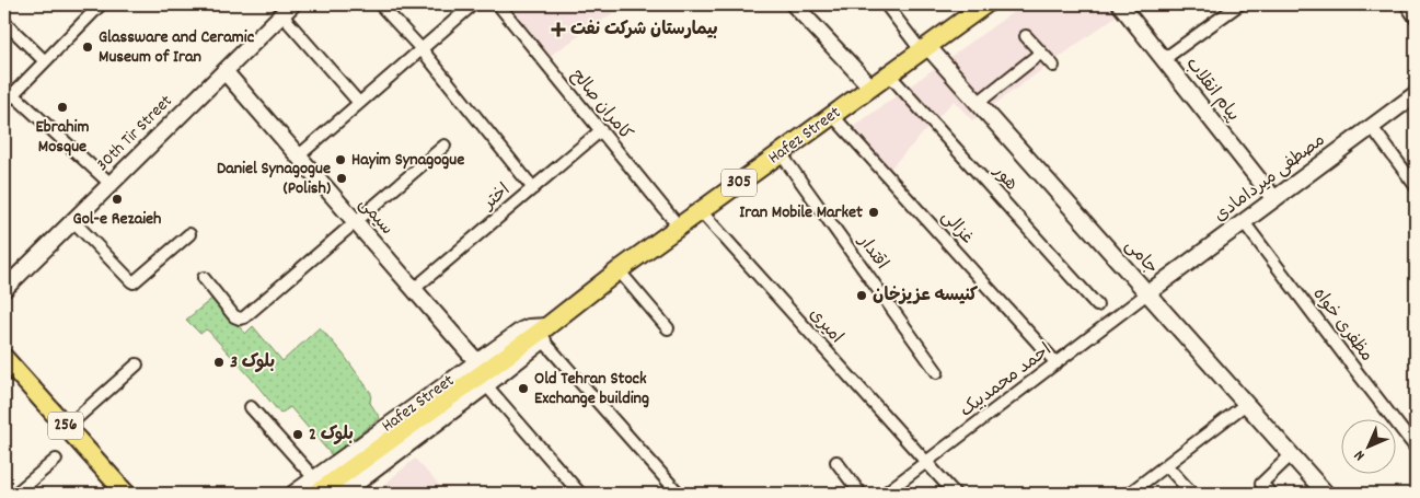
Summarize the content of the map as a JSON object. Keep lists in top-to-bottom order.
{
  "streets": {
    "main road": [
      "پیام انقلاب",
      "30th Tir Street",
      "Hafez Street",
      "مصطفی میردامادی",
      "305",
      "سیمی",
      "جامی",
      "256"
    ],
    "street": [
      "کامران صالح",
      "هور",
      "اختر",
      "غزالی",
      "اقتدار",
      "مظفری خواه",
      "امیری",
      "احمد محمدبیک"
    ]
  },
  "crossings": [
    ["پیام انقلاب", "مصطفی میردامادی"],
    ["کامران صالح", "Hafez Street"],
    ["کامران صالح", "اختر"],
    ["30th Tir Street", "سیمی"],
    ["Hafez Street", "هور"],
    ["Hafez Street", "سیمی"],
    ["Hafez Street", "غزالی"],
    ["Hafez Street", "اقتدار"],
    ["Hafez Street", "جامی"],
    ["Hafez Street", "امیری"],
    ["مصطفی میردامادی", "جامی"],
    ["مصطفی میردامادی", "مظفری خواه"],
    ["مصطفی میردامادی", "احمد محمدبیک"],
    ["اختر", "سیمی"],
    ["غزالی", "احمد محمدبیک"],
    ["جامی", "احمد محمدبیک"],
    ["امیری", "احمد محمدبیک"]
  ],
  "places": {
    "health": ["بیمارستان شرکت نفت"],
    "other": [
      "Glassware and Ceramic Museum of Iran",
      "Ebrahim Mosque",
      "Hayim Synagogue",
      "Daniel Synagogue (Polish)",
      "Gol-e Rezaieh",
      "Iran Mobile Market",
      "کنیسه عزیزخان",
      "بلوک 3",
      "Old Tehran Stock Exchange building",
      "بلوک 2"
    ]
  },
  "north": "bottom left"
}
